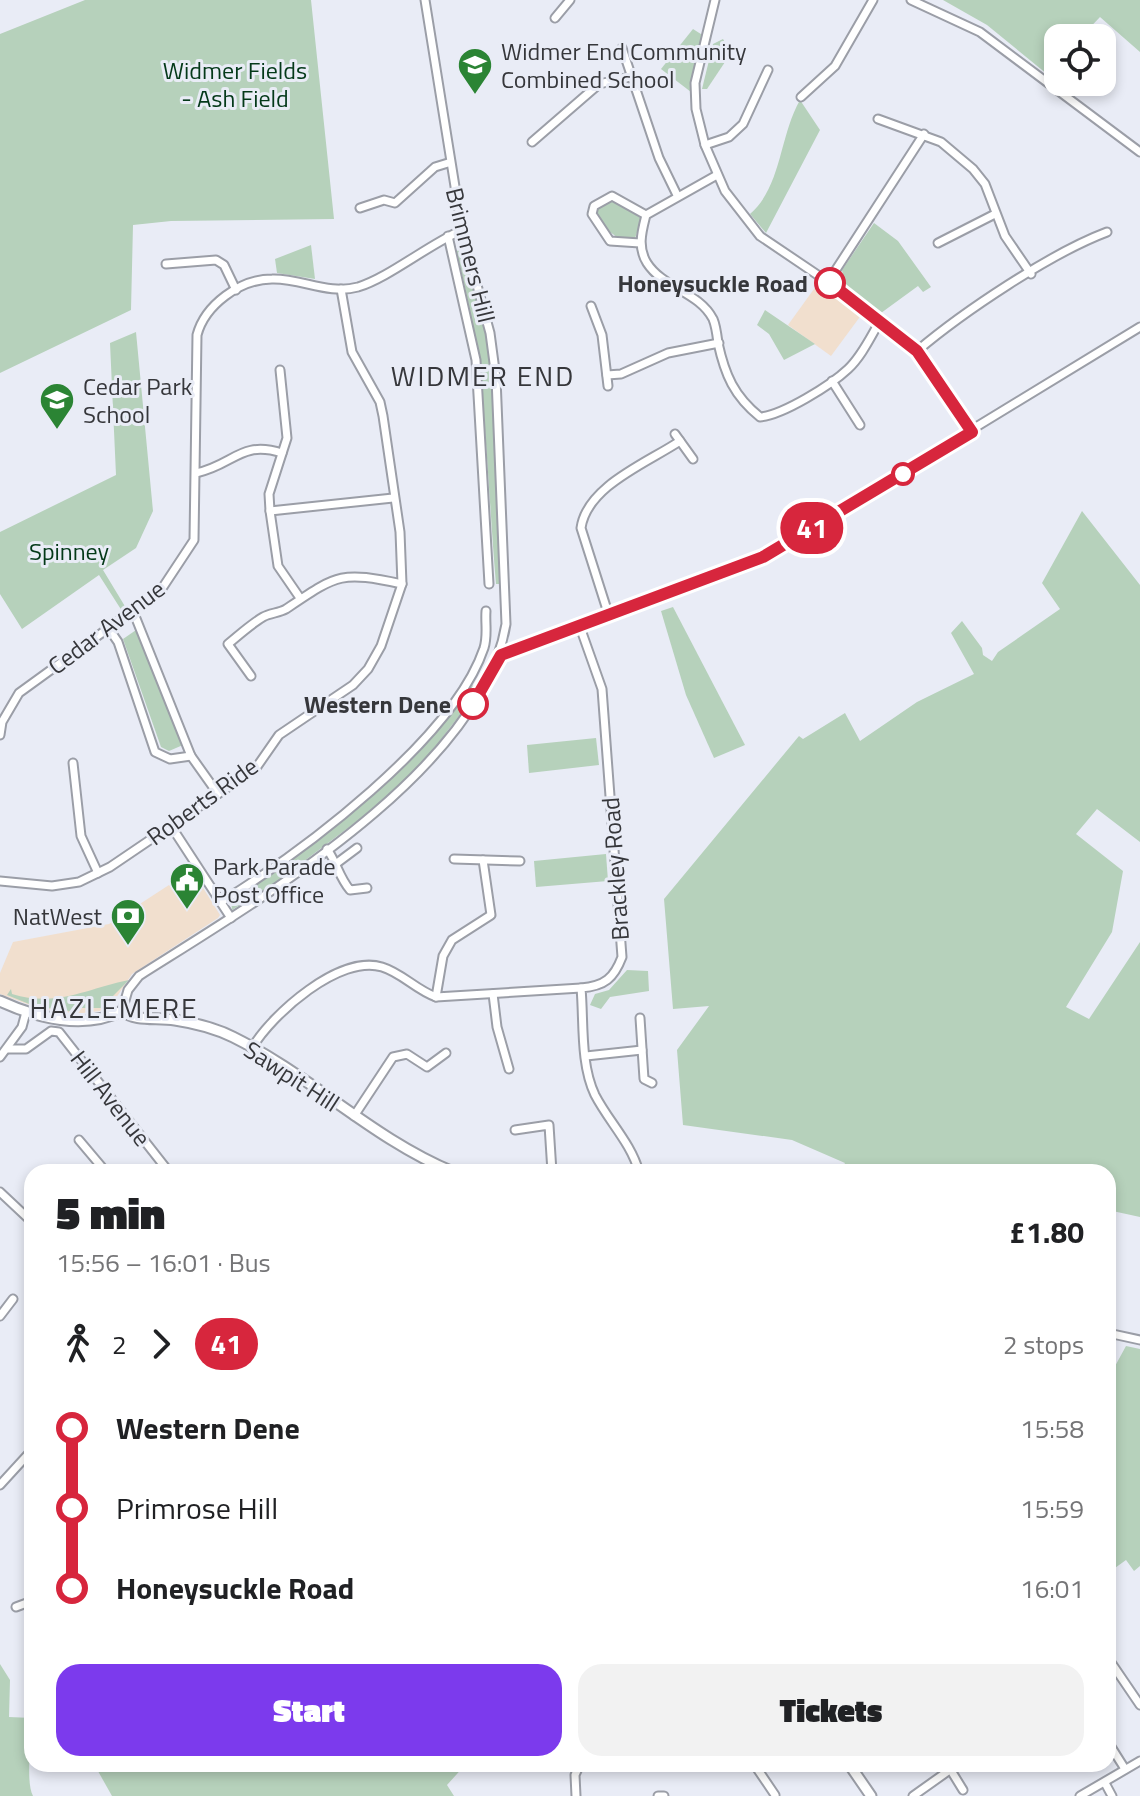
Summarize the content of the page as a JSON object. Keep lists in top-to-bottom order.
{
  "streets": {
    "street": [
      "Brimmers Hill",
      "Cedar Avenue",
      "Roberts Ride",
      "Brackley Road",
      "Sawpit Hill",
      "Hill Avenue"
    ]
  },
  "crossings": [
    ["Brimmers Hill", "Cedar Avenue"],
    ["Cedar Avenue", "Roberts Ride"]
  ],
  "districts": ["WIDMER END", "HAZLEMERE"],
  "parks": ["Widmer Fields - Ash Field", "Spinney"],
  "places": {
    "school or university": ["Widmer End Community Combined School", "Cedar Park School"],
    "other": ["Honeysuckle Road", "Western Dene"],
    "public building": ["Park Parade Post Office"],
    "bank": ["NatWest"]
  },
  "lines": ["bus line 41"],
  "page": {
    "on_map": "41",
    "heading": ["5 min", "15:56 – 16:01 · Bus", "£1.80"],
    "legs": ["2", "41", "2 stops"],
    "list": [
      {
        "name": "Western Dene",
        "value": "15:58"
      },
      {
        "name": "Primrose Hill",
        "value": "15:59"
      },
      {
        "name": "Honeysuckle Road",
        "value": "16:01"
      }
    ],
    "buttons": ["Start", "Tickets"]
  }
}
